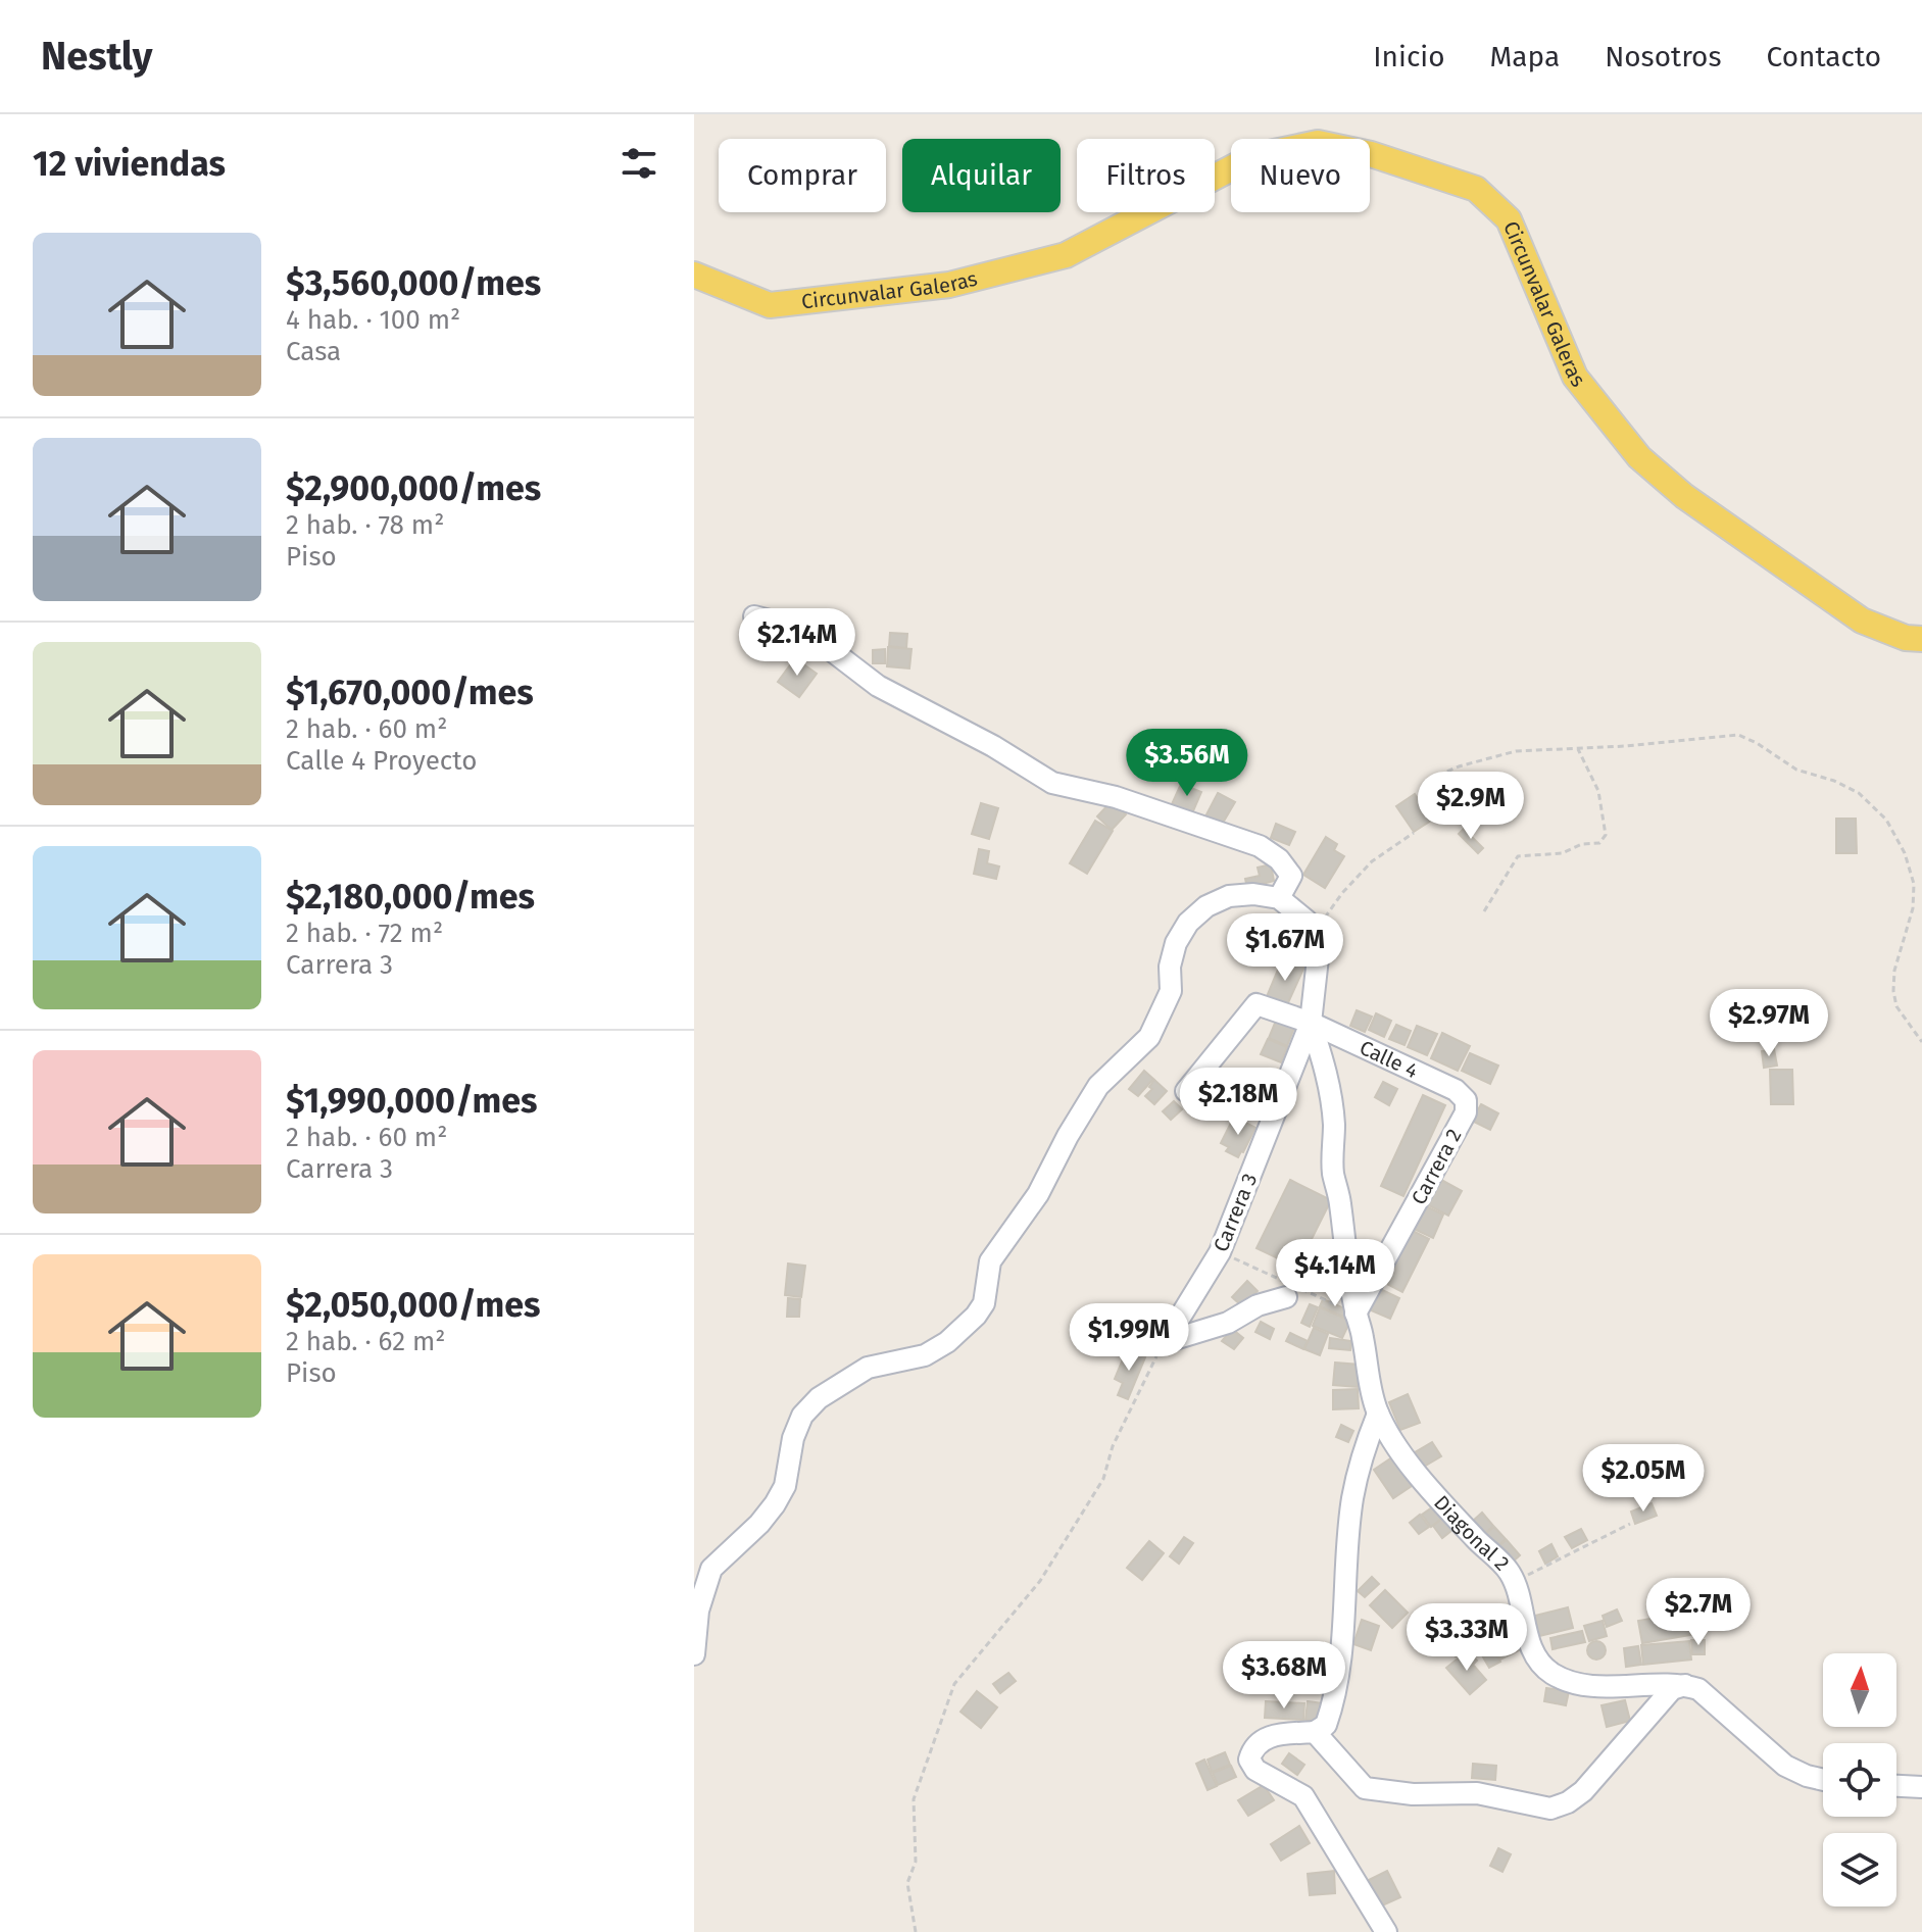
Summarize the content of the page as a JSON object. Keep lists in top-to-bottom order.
{
  "streets": {
    "main road": ["Circunvalar Galeras"],
    "street": [
      "Calle 4",
      "Carrera 2",
      "Carrera 3",
      "Diagonal 2"
    ]
  },
  "crossings": [
    ["Calle 4", "Carrera 2"],
    ["Calle 4", "Carrera 3"]
  ],
  "north": "top",
  "page": {
    "header": "Nestly",
    "nav": [
      "Inicio",
      "Mapa",
      "Nosotros",
      "Contacto"
    ],
    "heading": "12 viviendas",
    "chip": [
      "Comprar",
      "Alquilar",
      "Filtros",
      "Nuevo"
    ],
    "list": [
      {
        "name": "$3,560,000/mes",
        "note": "4 hab. · 100 m² · Casa"
      },
      {
        "name": "$2,900,000/mes",
        "note": "2 hab. · 78 m² · Piso"
      },
      {
        "name": "$1,670,000/mes",
        "note": "2 hab. · 60 m² · Calle 4 Proyecto"
      },
      {
        "name": "$2,180,000/mes",
        "note": "2 hab. · 72 m² · Carrera 3"
      },
      {
        "name": "$1,990,000/mes",
        "note": "2 hab. · 60 m² · Carrera 3"
      },
      {
        "name": "$2,050,000/mes",
        "note": "2 hab. · 62 m² · Piso"
      }
    ],
    "price": [
      "$2.14M",
      "$3.56M",
      "$2.9M",
      "$1.67M",
      "$2.97M",
      "$2.18M",
      "$4.14M",
      "$1.99M",
      "$2.05M",
      "$2.7M",
      "$3.33M",
      "$3.68M"
    ]
  }
}
